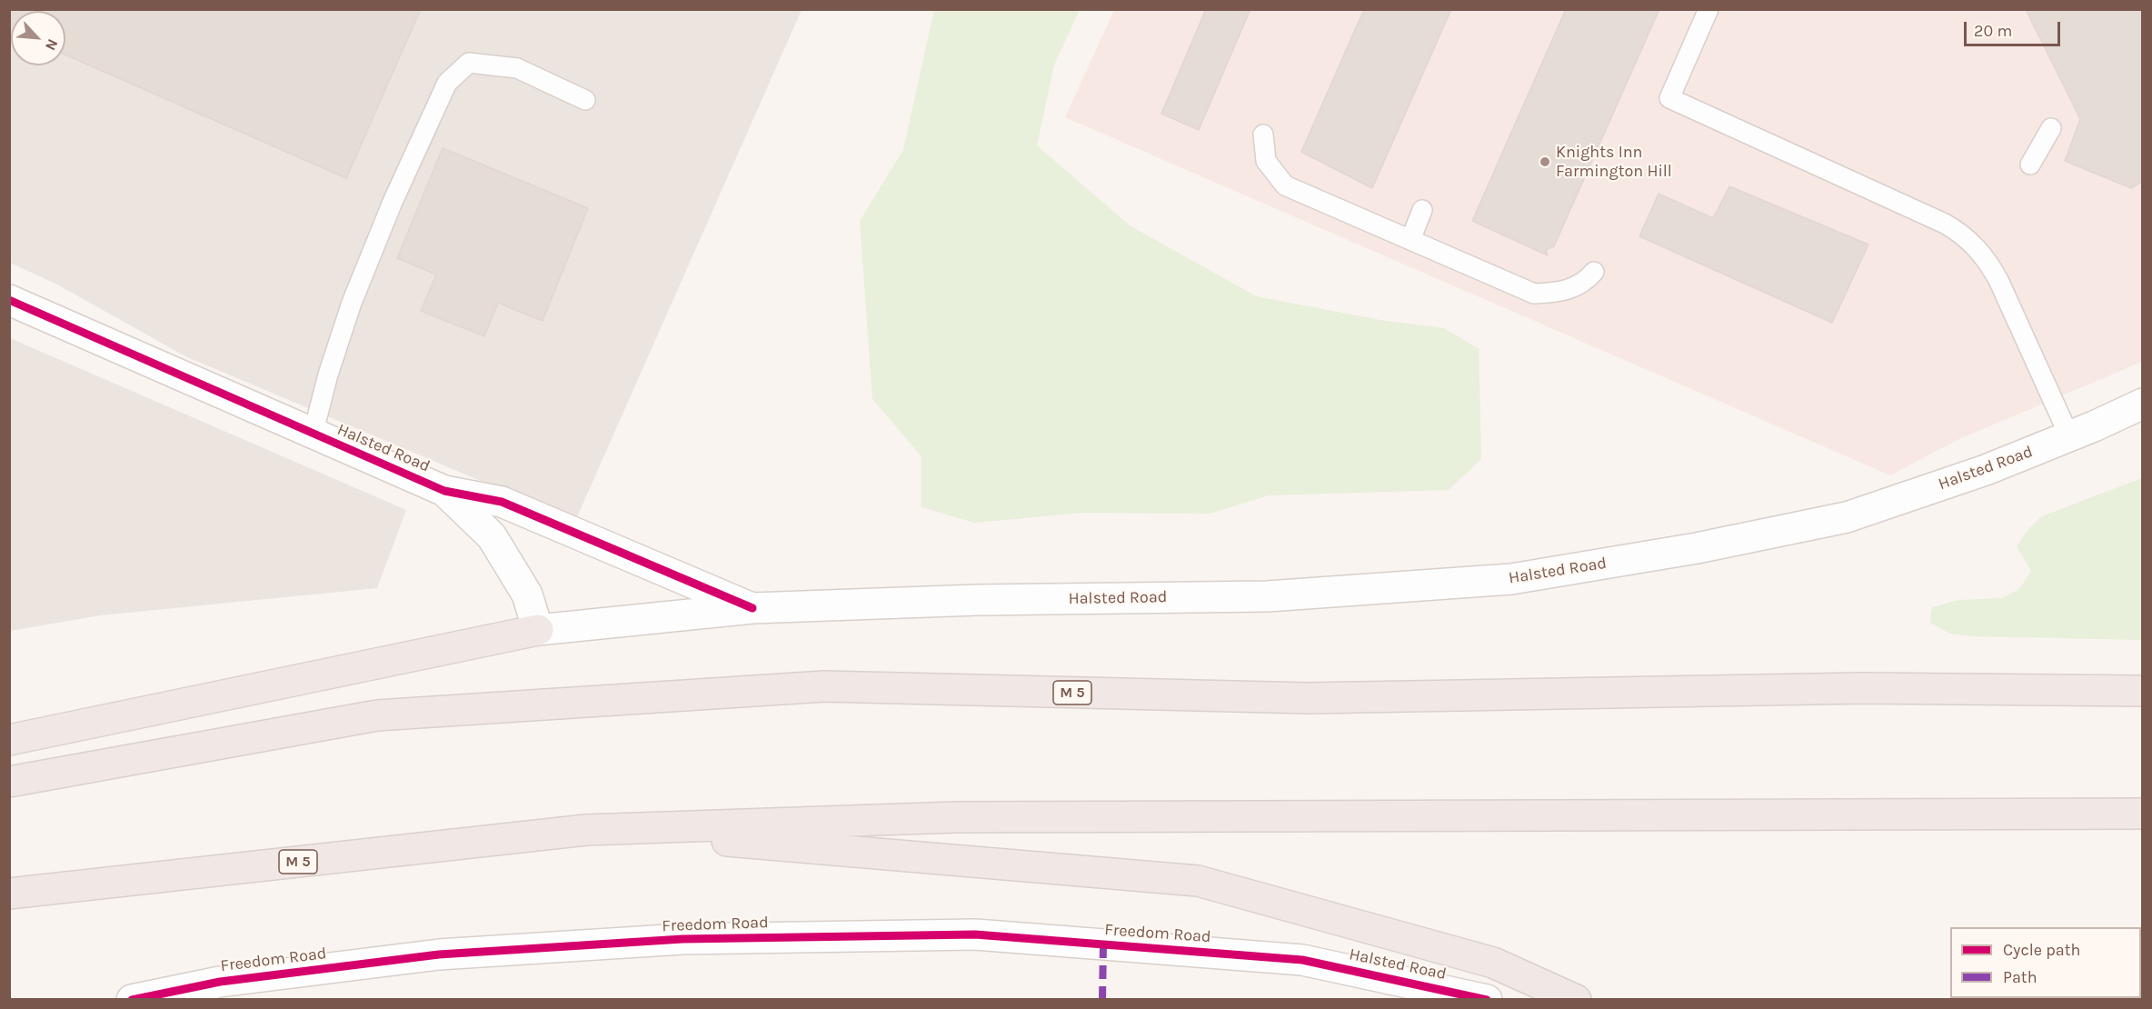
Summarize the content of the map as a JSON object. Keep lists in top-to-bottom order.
{
  "streets": {
    "highway": ["M 5"],
    "street": ["Halsted Road", "Freedom Road"]
  },
  "crossings": [
    ["Halsted Road", "Freedom Road"]
  ],
  "places": ["Knights Inn Farmington Hill"],
  "legend": ["Cycle path", "Path"],
  "scale_bar": "20 m",
  "north": "bottom right"
}
